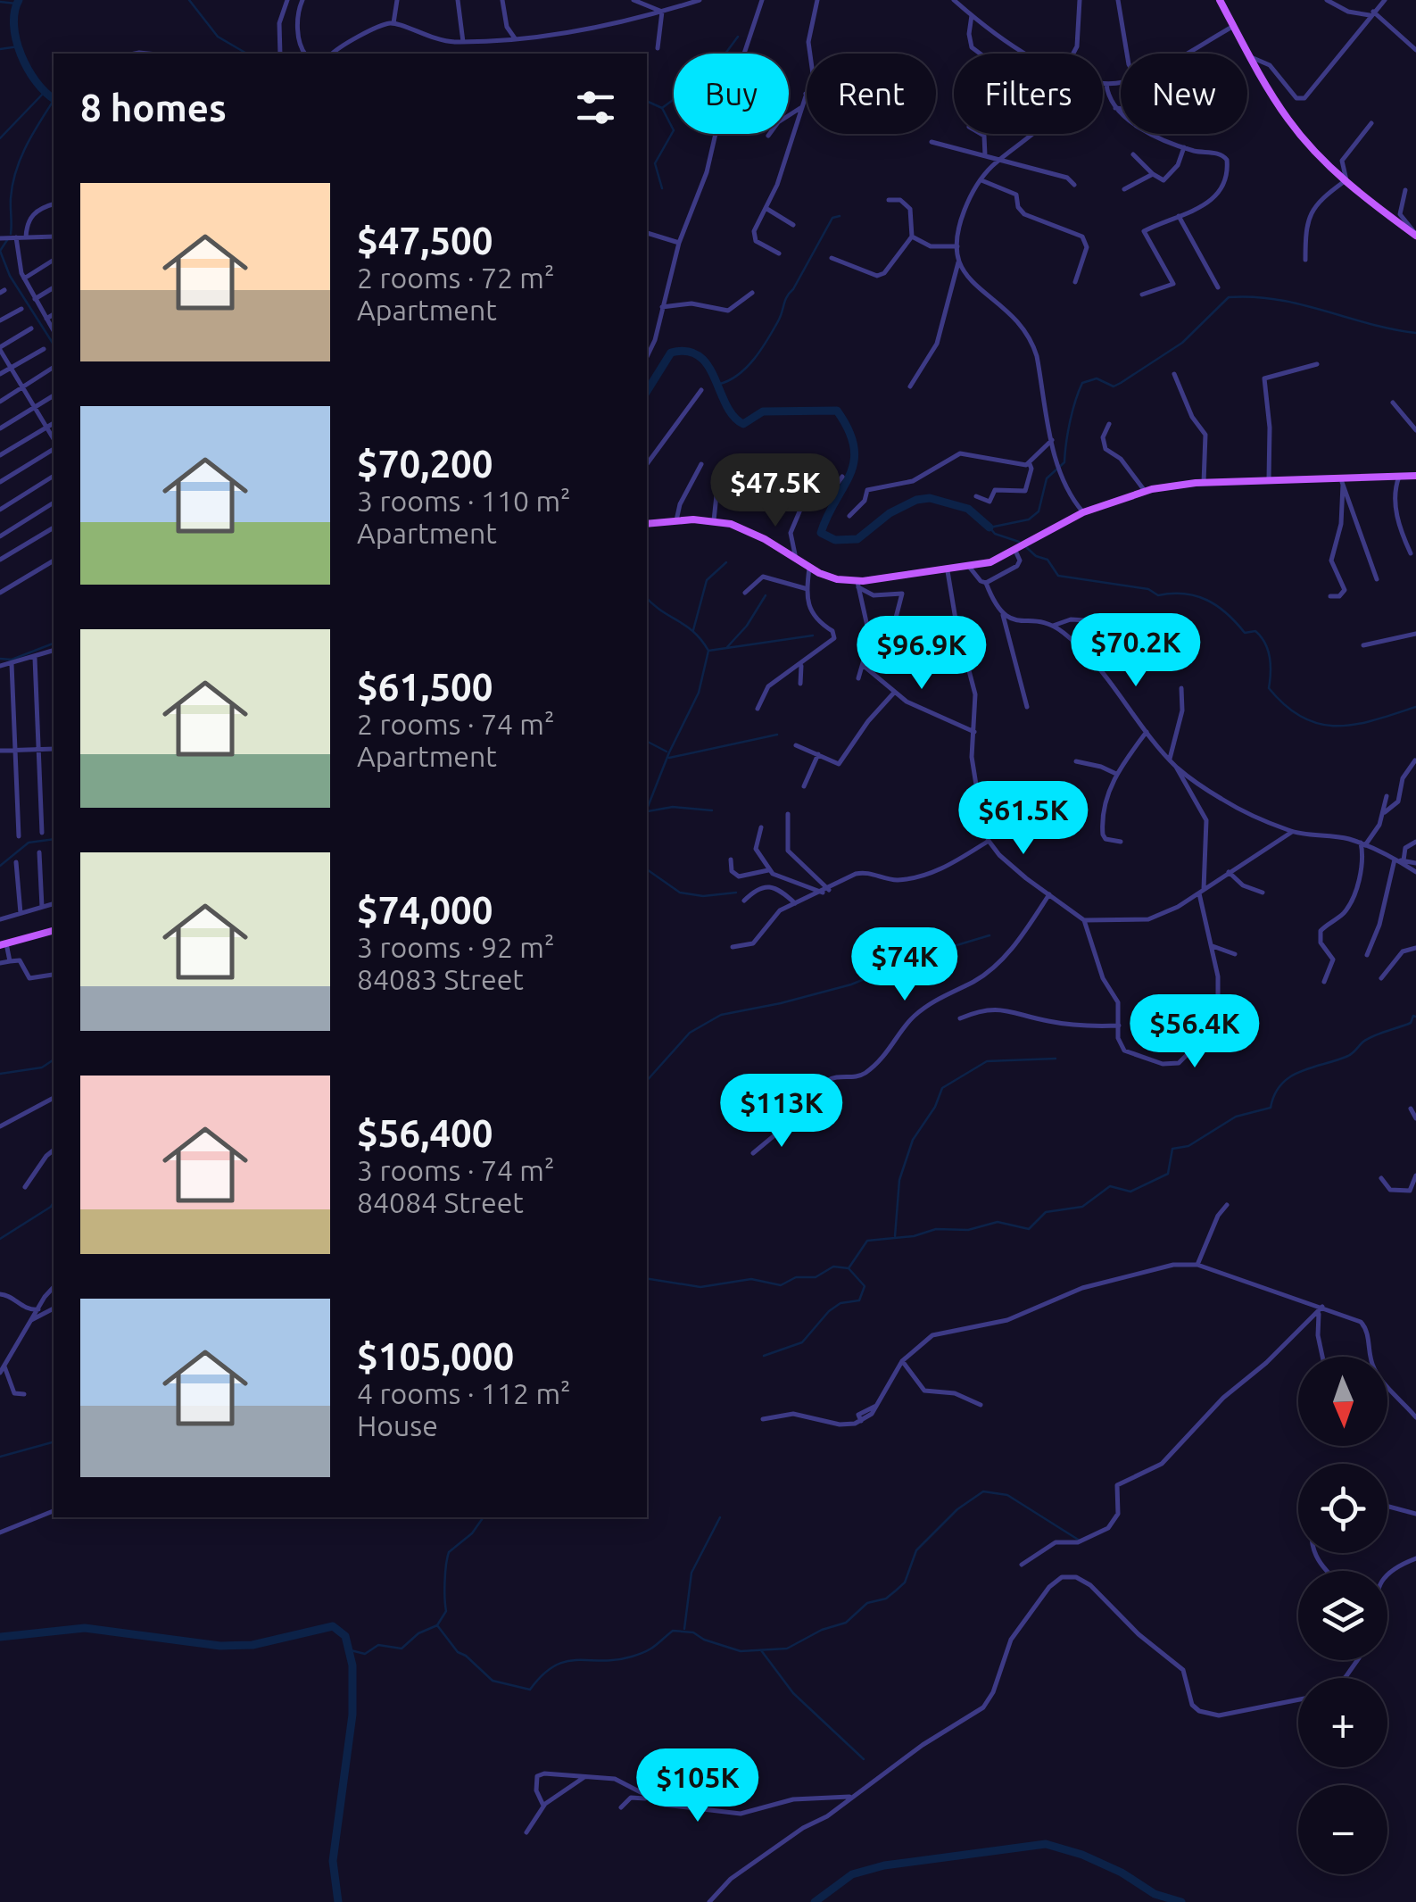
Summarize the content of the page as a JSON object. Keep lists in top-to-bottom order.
{
  "north": "bottom",
  "page": {
    "chip": [
      "Buy",
      "Rent",
      "Filters",
      "New"
    ],
    "heading": "8 homes",
    "list": [
      {
        "name": "$47,500",
        "note": "2 rooms · 72 m² · Apartment"
      },
      {
        "name": "$70,200",
        "note": "3 rooms · 110 m² · Apartment"
      },
      {
        "name": "$61,500",
        "note": "2 rooms · 74 m² · Apartment"
      },
      {
        "name": "$74,000",
        "note": "3 rooms · 92 m² · 84083 Street"
      },
      {
        "name": "$56,400",
        "note": "3 rooms · 74 m² · 84084 Street"
      },
      {
        "name": "$105,000",
        "note": "4 rooms · 112 m² · House"
      }
    ],
    "price": [
      "$47.5K",
      "$70.2K",
      "$96.9K",
      "$61.5K",
      "$74K",
      "$56.4K",
      "$113K",
      "$105K"
    ],
    "map_buttons": ["+", "−"]
  }
}
